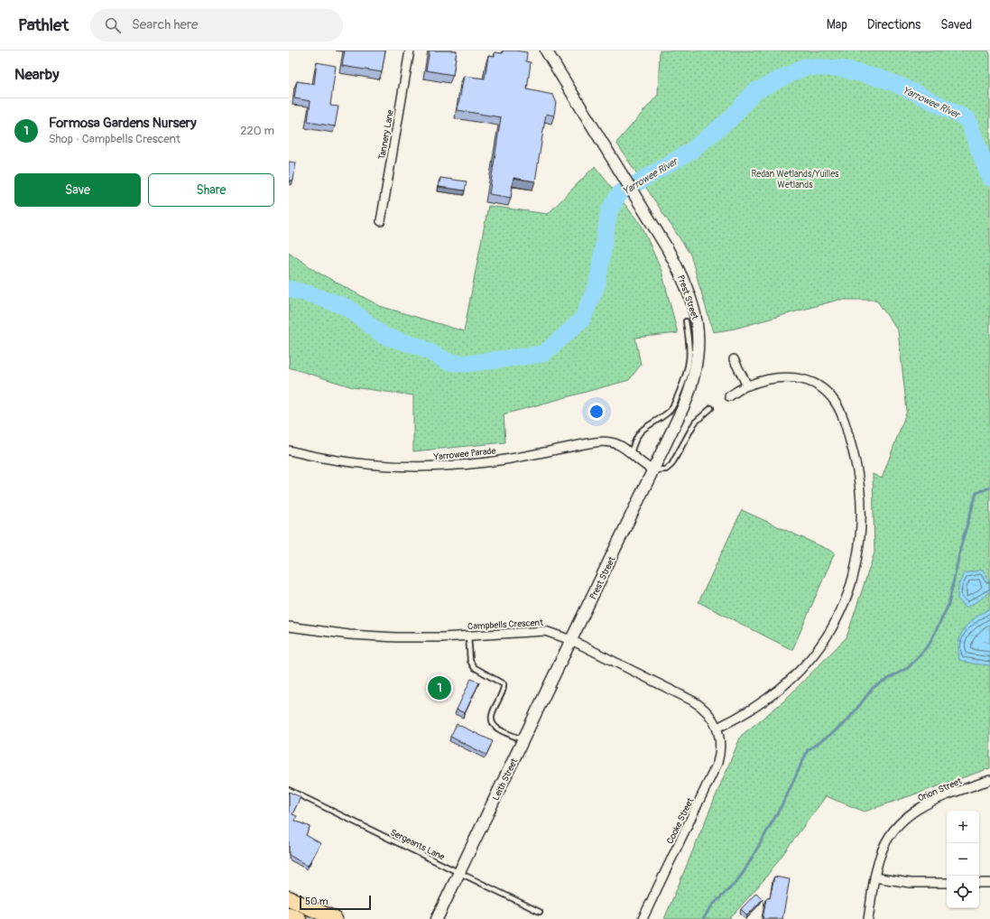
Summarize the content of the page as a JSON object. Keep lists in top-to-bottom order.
{
  "streets": {
    "main road": ["Prest Street", "Leith Street"],
    "street": [
      "Tannery Lane",
      "Yarrowee Parade",
      "Campbells Crescent",
      "Orion Street",
      "Cooke Street"
    ],
    "lane": ["Sergeants Lane"]
  },
  "crossings": [
    ["Prest Street", "Yarrowee Parade"],
    ["Prest Street", "Campbells Crescent"],
    ["Prest Street", "Leith Street"],
    ["Campbells Crescent", "Leith Street"],
    ["Campbells Crescent", "Cooke Street"],
    ["Leith Street", "Sergeants Lane"]
  ],
  "water": ["Yarrowee River"],
  "parks": ["Redan Wetlands/Yuilles Wetlands"],
  "scale_bar": "50 m",
  "page": {
    "header": "Pathlet",
    "search": "Search here",
    "nav": ["Map", "Directions", "Saved"],
    "heading": "Nearby",
    "list": [
      {
        "mark": "1",
        "name": "Formosa Gardens Nursery",
        "note": "Shop · Campbells Crescent",
        "value": "220 m"
      }
    ],
    "buttons": ["Save", "Share"],
    "pins": "1",
    "map_buttons": ["+", "−"],
    "scale": "50 m"
  }
}
